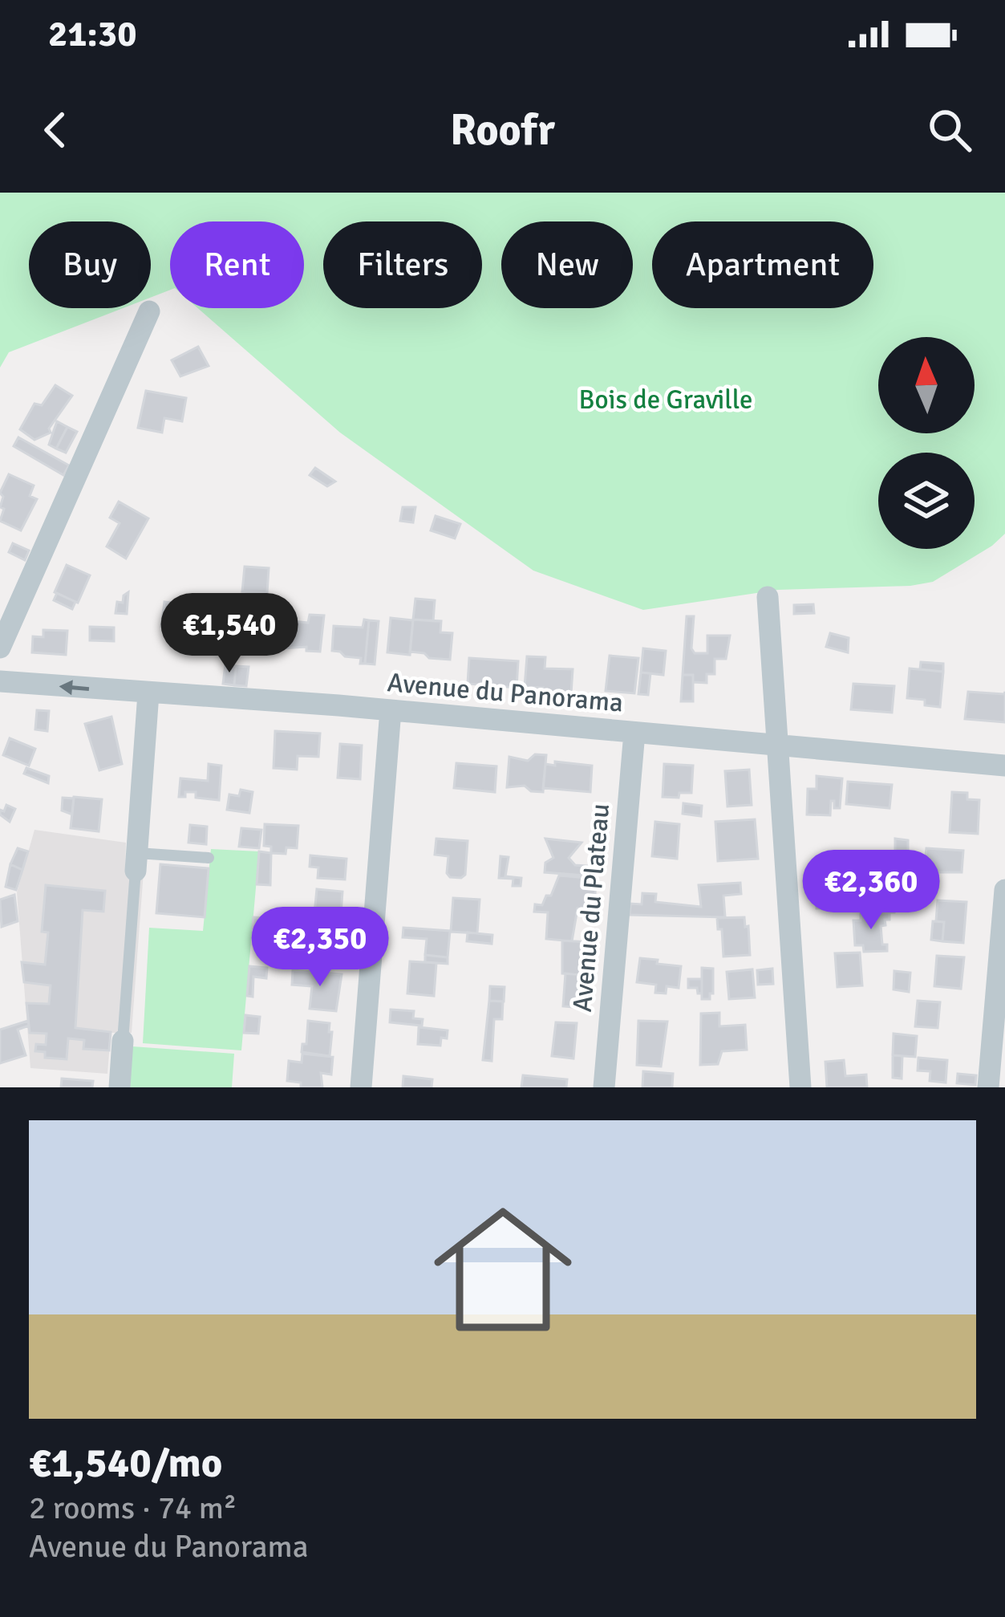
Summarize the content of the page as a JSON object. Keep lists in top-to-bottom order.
{
  "streets": {
    "street": ["Avenue du Panorama", "Avenue du Plateau"]
  },
  "crossings": [
    ["Avenue du Panorama", "Avenue du Plateau"]
  ],
  "parks": ["Bois de Graville"],
  "north": "top",
  "page": {
    "status": "21:30",
    "header": "Roofr",
    "chip": [
      "Buy",
      "Rent",
      "Filters",
      "New",
      "Apartment"
    ],
    "price": ["€1,540", "€2,360", "€2,350"],
    "list": [
      {
        "name": "€1,540/mo",
        "note": "2 rooms · 74 m² · Avenue du Panorama"
      }
    ]
  }
}
